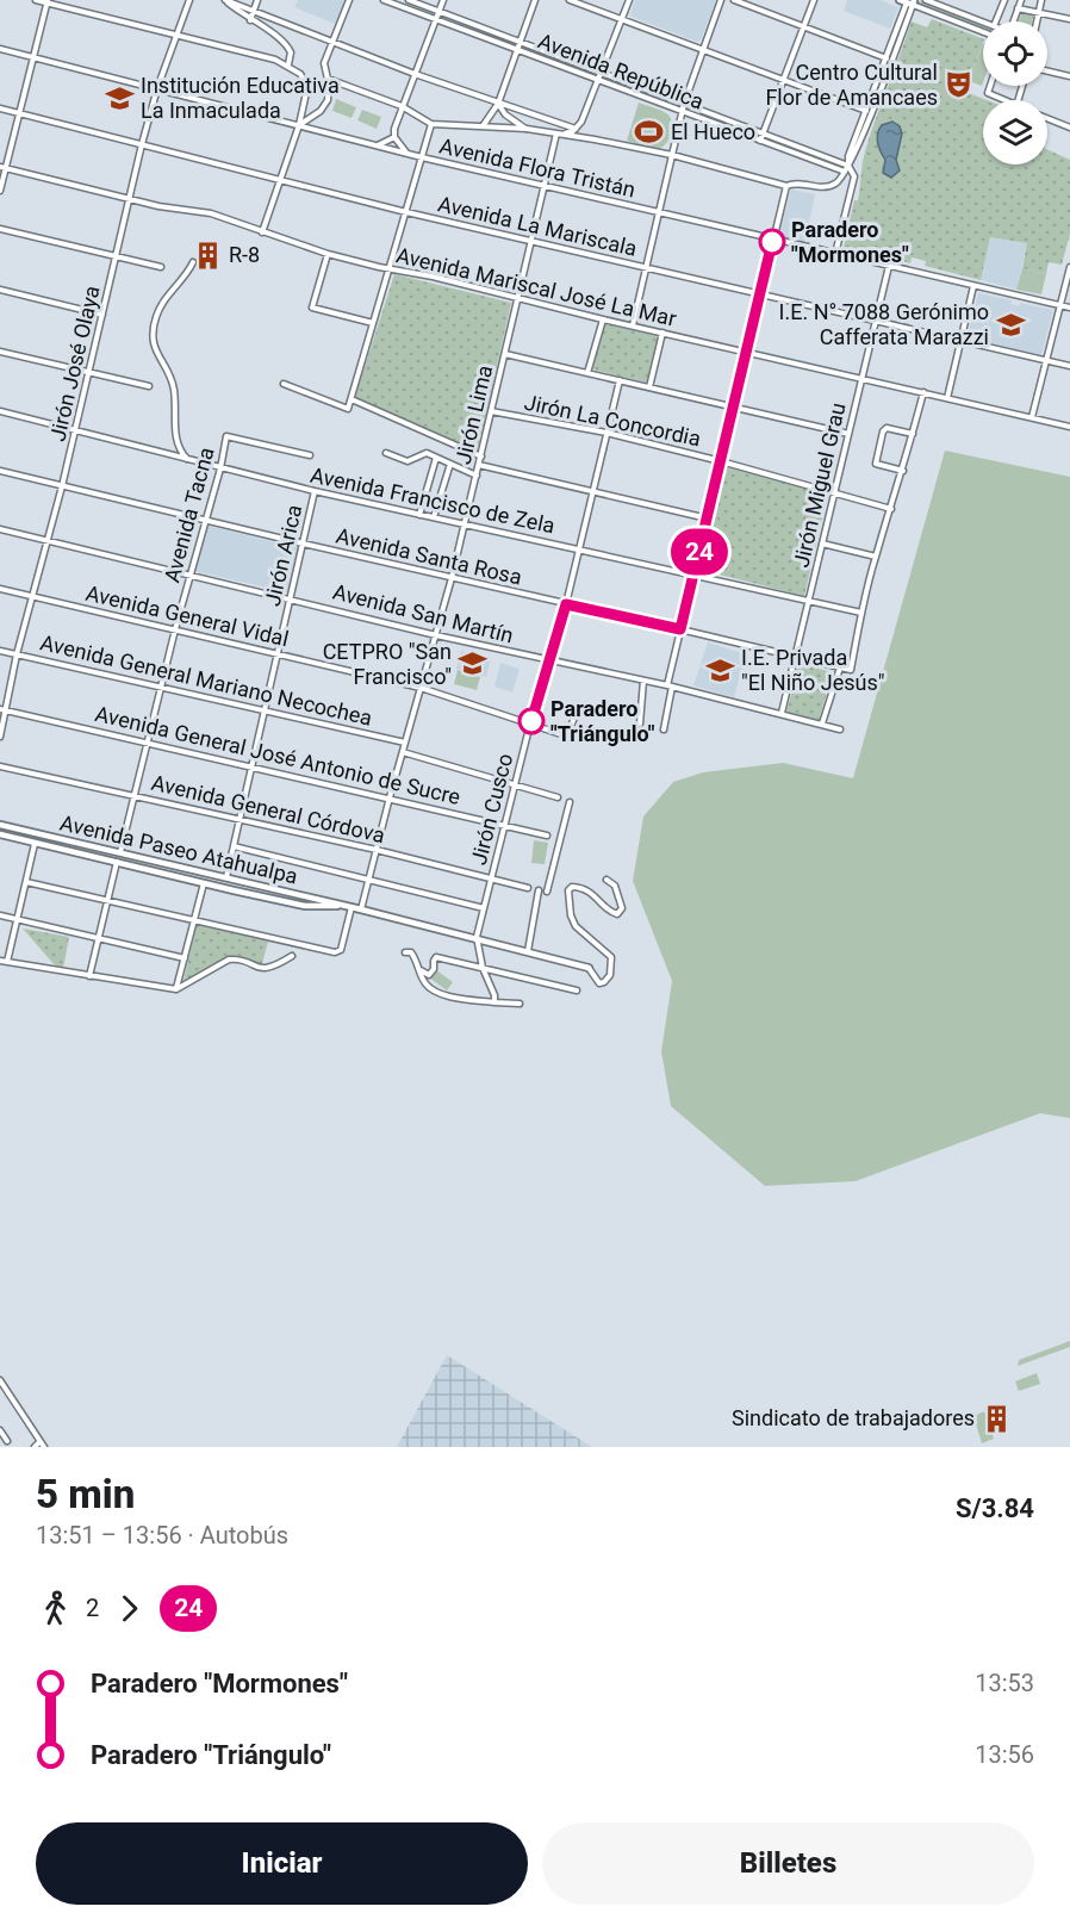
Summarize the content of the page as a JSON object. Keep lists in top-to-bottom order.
{
  "streets": {
    "street": [
      "Avenida República",
      "Avenida Flora Tristán",
      "Avenida La Mariscala",
      "Avenida Mariscal José La Mar",
      "Jirón José Olaya",
      "Jirón Lima",
      "Jirón La Concordia",
      "Jirón Miguel Grau",
      "Avenida Francisco de Zela",
      "Avenida Tacna",
      "Jirón Arica",
      "Avenida Santa Rosa",
      "Avenida San Martín",
      "Avenida General Vidal",
      "Avenida General Mariano Necochea",
      "Avenida General José Antonio de Sucre",
      "Avenida General Córdova",
      "Jirón Cusco",
      "Avenida Paseo Atahualpa"
    ]
  },
  "crossings": [
    ["Avenida Flora Tristán", "Jirón José Olaya"],
    ["Avenida Flora Tristán", "Jirón Lima"],
    ["Avenida Flora Tristán", "Jirón Miguel Grau"],
    ["Avenida La Mariscala", "Jirón José Olaya"],
    ["Avenida La Mariscala", "Jirón Lima"],
    ["Avenida La Mariscala", "Jirón Miguel Grau"],
    ["Avenida Mariscal José La Mar", "Jirón José Olaya"],
    ["Avenida Mariscal José La Mar", "Jirón Lima"],
    ["Avenida Mariscal José La Mar", "Jirón Miguel Grau"],
    ["Jirón José Olaya", "Avenida Francisco de Zela"],
    ["Jirón José Olaya", "Avenida Santa Rosa"],
    ["Jirón José Olaya", "Avenida San Martín"],
    ["Jirón José Olaya", "Avenida General Vidal"],
    ["Jirón José Olaya", "Avenida General Mariano Necochea"],
    ["Jirón José Olaya", "Avenida General José Antonio de Sucre"],
    ["Jirón Lima", "Jirón La Concordia"],
    ["Jirón Lima", "Avenida Francisco de Zela"],
    ["Jirón Lima", "Avenida Santa Rosa"],
    ["Jirón Lima", "Avenida San Martín"],
    ["Jirón Lima", "Avenida General Vidal"],
    ["Jirón Lima", "Avenida General Mariano Necochea"],
    ["Jirón Lima", "Avenida General José Antonio de Sucre"],
    ["Jirón Lima", "Avenida General Córdova"],
    ["Jirón Lima", "Avenida Paseo Atahualpa"],
    ["Jirón La Concordia", "Jirón Miguel Grau"],
    ["Jirón La Concordia", "Jirón Cusco"],
    ["Jirón Miguel Grau", "Avenida Francisco de Zela"],
    ["Jirón Miguel Grau", "Avenida Santa Rosa"],
    ["Jirón Miguel Grau", "Avenida San Martín"],
    ["Avenida Francisco de Zela", "Avenida Tacna"],
    ["Avenida Francisco de Zela", "Jirón Arica"],
    ["Avenida Francisco de Zela", "Avenida Santa Rosa"],
    ["Avenida Francisco de Zela", "Jirón Cusco"],
    ["Avenida Tacna", "Avenida Santa Rosa"],
    ["Avenida Tacna", "Avenida San Martín"],
    ["Avenida Tacna", "Avenida General Vidal"],
    ["Avenida Tacna", "Avenida General Mariano Necochea"],
    ["Avenida Tacna", "Avenida General José Antonio de Sucre"],
    ["Avenida Tacna", "Avenida General Córdova"],
    ["Avenida Tacna", "Avenida Paseo Atahualpa"],
    ["Jirón Arica", "Avenida Santa Rosa"],
    ["Jirón Arica", "Avenida San Martín"],
    ["Jirón Arica", "Avenida General Vidal"],
    ["Jirón Arica", "Avenida General Mariano Necochea"],
    ["Jirón Arica", "Avenida General José Antonio de Sucre"],
    ["Jirón Arica", "Avenida General Córdova"],
    ["Jirón Arica", "Avenida Paseo Atahualpa"],
    ["Avenida Santa Rosa", "Jirón Cusco"],
    ["Avenida San Martín", "Jirón Cusco"],
    ["Avenida General Vidal", "Jirón Cusco"],
    ["Avenida General José Antonio de Sucre", "Jirón Cusco"],
    ["Avenida General Córdova", "Jirón Cusco"],
    ["Jirón Cusco", "Avenida Paseo Atahualpa"]
  ],
  "places": {
    "theatre": ["Centro Cultural Flor de Amancaes"],
    "school or university": [
      "Institución Educativa La Inmaculada",
      "I.E. N° 7088 Gerónimo Cafferata Marazzi",
      "CETPRO \"San Francisco\"",
      "I.E. Privada \"El Niño Jesús\""
    ],
    "sports": ["El Hueco"],
    "other": ["Paradero \"Mormones\"", "Paradero \"Triángulo\""],
    "building": ["R-8", "Sindicato de trabajadores"]
  },
  "lines": ["bus line 24"],
  "page": {
    "on_map": "24",
    "heading": ["5 min", "13:51 – 13:56 · Autobús", "S/3.84"],
    "legs": ["2", "24"],
    "list": [
      {
        "name": "Paradero \"Mormones\"",
        "value": "13:53"
      },
      {
        "name": "Paradero \"Triángulo\"",
        "value": "13:56"
      }
    ],
    "buttons": ["Iniciar", "Billetes"]
  }
}
